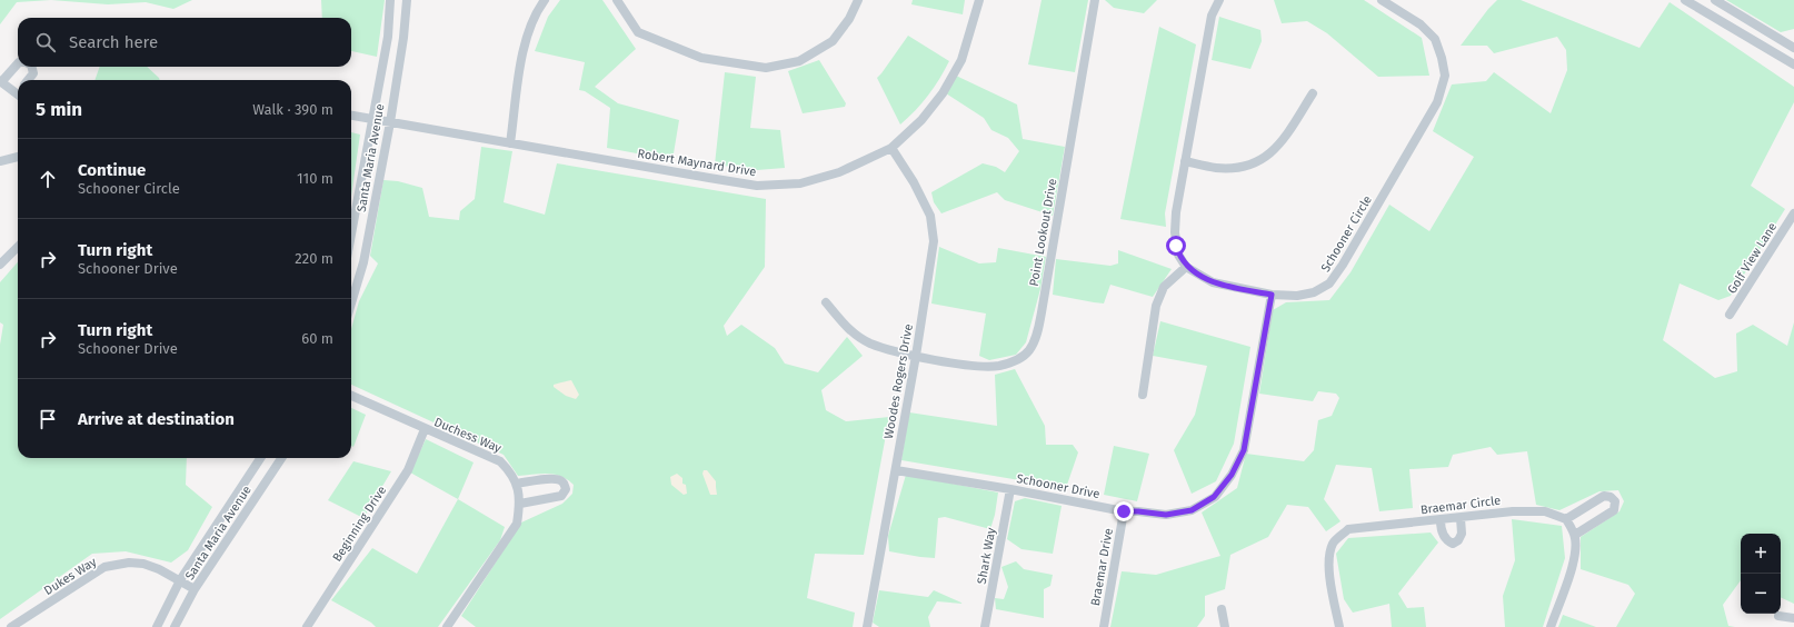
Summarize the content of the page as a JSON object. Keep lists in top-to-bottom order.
{
  "streets": {
    "street": [
      "Santa Maria Avenue",
      "Robert Maynard Drive",
      "Point Lookout Drive",
      "Schooner Circle",
      "Golf View Lane",
      "Woodes Rogers Drive",
      "Duchess Way",
      "Schooner Drive",
      "Braemar Circle",
      "Beginning Drive",
      "Shark Way",
      "Braemar Drive",
      "Dukes Way"
    ]
  },
  "crossings": [
    ["Santa Maria Avenue", "Robert Maynard Drive"],
    ["Santa Maria Avenue", "Dukes Way"],
    ["Robert Maynard Drive", "Woodes Rogers Drive"],
    ["Point Lookout Drive", "Woodes Rogers Drive"],
    ["Schooner Circle", "Schooner Drive"],
    ["Woodes Rogers Drive", "Schooner Drive"],
    ["Duchess Way", "Beginning Drive"],
    ["Schooner Drive", "Shark Way"],
    ["Schooner Drive", "Braemar Drive"]
  ],
  "page": {
    "search": "Search here",
    "heading": ["5 min", "Walk · 390 m"],
    "list": [
      ["Continue", "Schooner Circle", "110 m"],
      ["Turn right", "Schooner Drive", "220 m"],
      ["Turn right", "Schooner Drive", "60 m"],
      "Arrive at destination"
    ],
    "map_buttons": ["+", "−"]
  }
}
